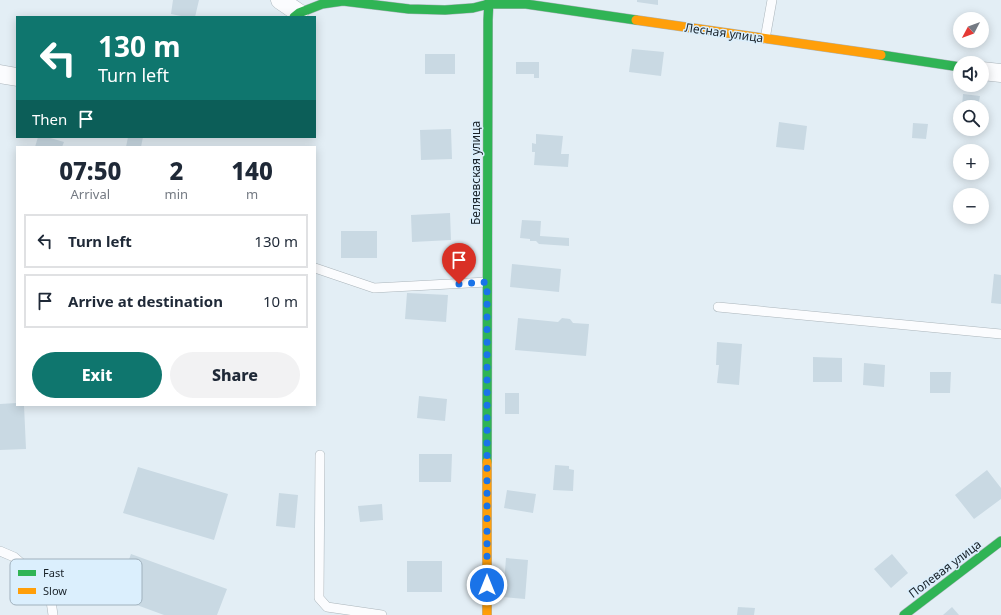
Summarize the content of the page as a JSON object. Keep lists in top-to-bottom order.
{
  "streets": {
    "street": ["Лесная улица", "Беляевская улица", "Полевая улица"]
  },
  "crossings": [
    ["Лесная улица", "Беляевская улица"]
  ],
  "legend": ["Fast", "Slow"],
  "north": "bottom left",
  "page": {
    "map_buttons": ["+", "−"],
    "turn": ["130 m", "Turn left"],
    "then": "Then",
    "eta": [
      "07:50",
      "Arrival",
      "2",
      "min",
      "140",
      "m"
    ],
    "list": [
      {
        "name": "Turn left",
        "value": "130 m"
      },
      {
        "name": "Arrive at destination",
        "value": "10 m"
      }
    ],
    "buttons": ["Exit", "Share"]
  }
}
